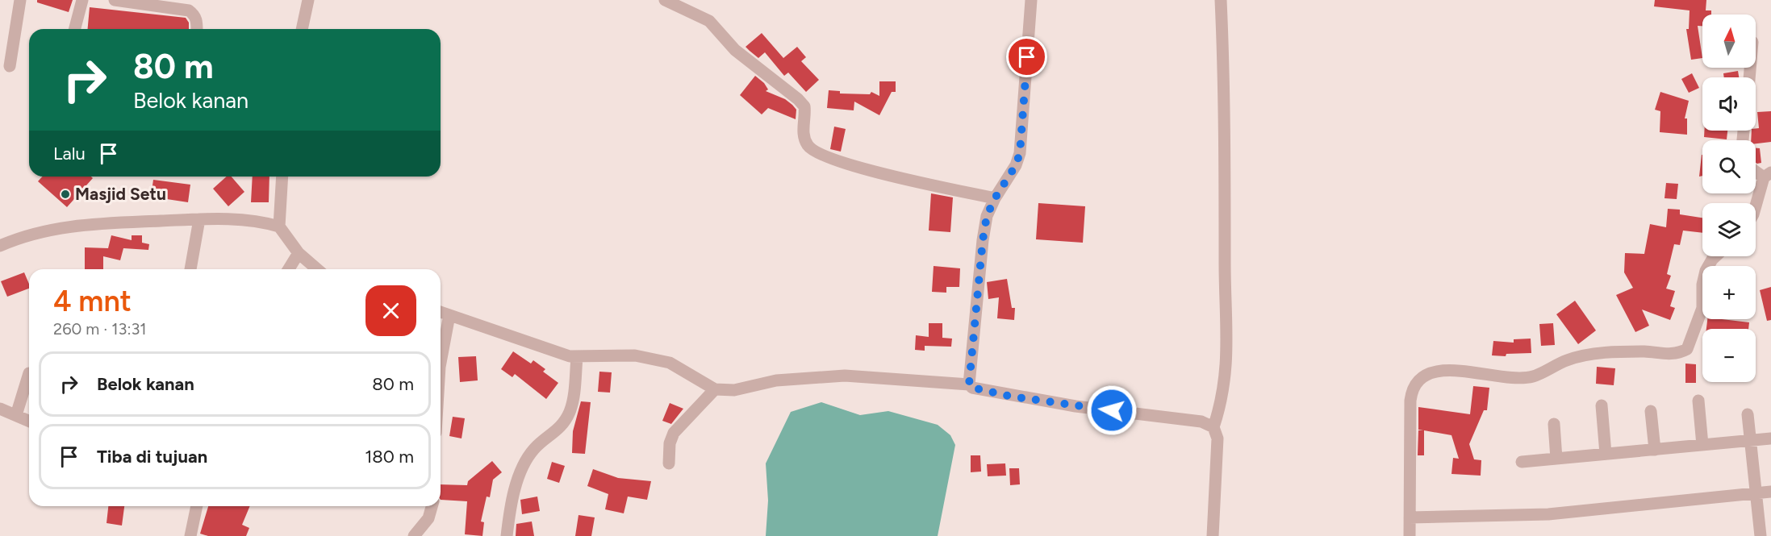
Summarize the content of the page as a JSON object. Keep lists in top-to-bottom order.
{
  "places": ["Masjid Setu"],
  "north": "top",
  "page": {
    "map_buttons": ["+", "−"],
    "turn": ["80 m", "Belok kanan"],
    "then": "Lalu",
    "heading": ["4 mnt", "260 m · 13:31"],
    "list": [
      {
        "name": "Belok kanan",
        "value": "80 m"
      },
      {
        "name": "Tiba di tujuan",
        "value": "180 m"
      }
    ]
  }
}
